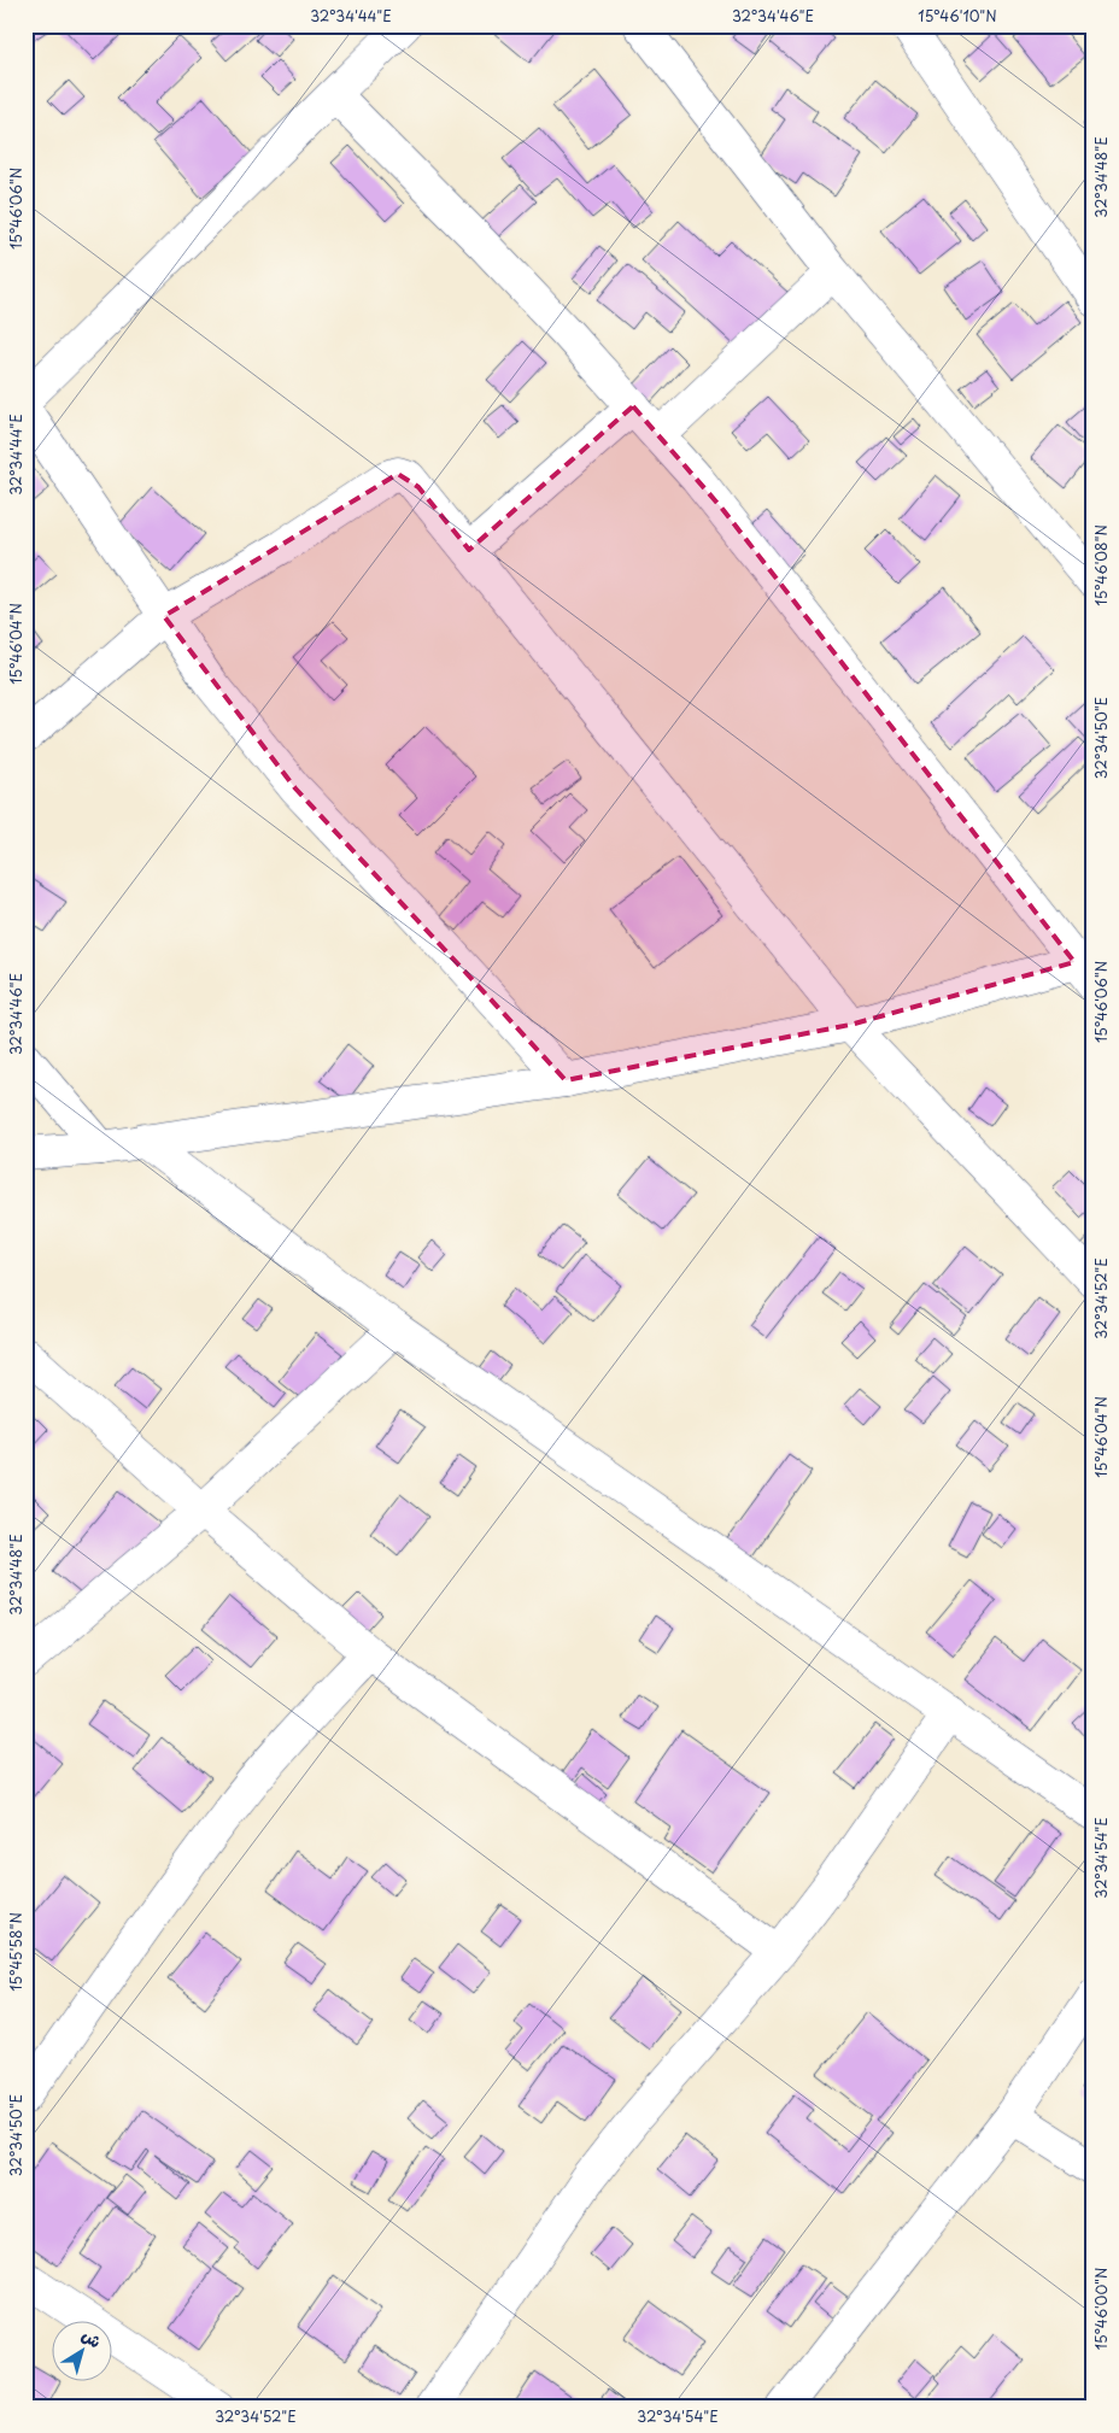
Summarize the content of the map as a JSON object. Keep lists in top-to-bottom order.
{
  "north": "top right",
  "coordinates": [
    "32°34'44\"E",
    "32°34'46\"E",
    "15°46'10\"N",
    "32°34'48\"E",
    "15°46'06\"N",
    "15°46'08\"N",
    "15°46'04\"N",
    "32°34'50\"E",
    "32°34'52\"E",
    "32°34'54\"E",
    "15°45'58\"N",
    "15°46'00\"N"
  ]
}
